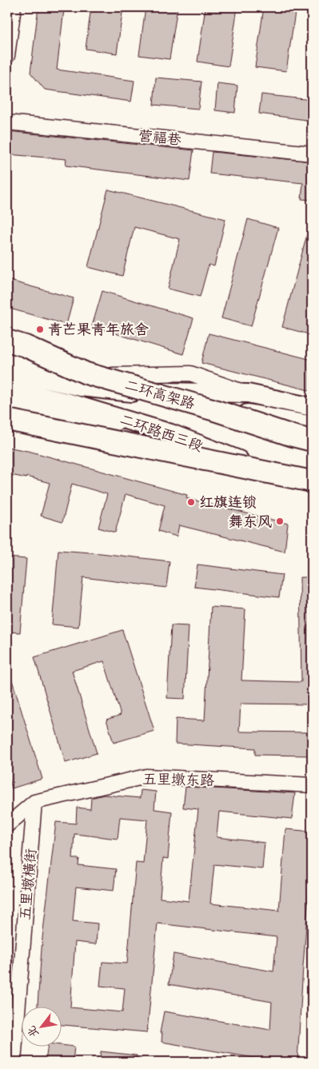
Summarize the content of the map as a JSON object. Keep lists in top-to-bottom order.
{
  "streets": {
    "highway": ["二环高架路"],
    "main road": ["二环路西三段"],
    "street": ["营福巷", "五里墩东路", "五里墩横街"]
  },
  "crossings": [
    ["二环高架路", "二环路西三段"],
    ["五里墩东路", "五里墩横街"]
  ],
  "places": ["青芒果青年旅舍", "红旗连锁", "舞东风"],
  "north": "bottom left"
}
